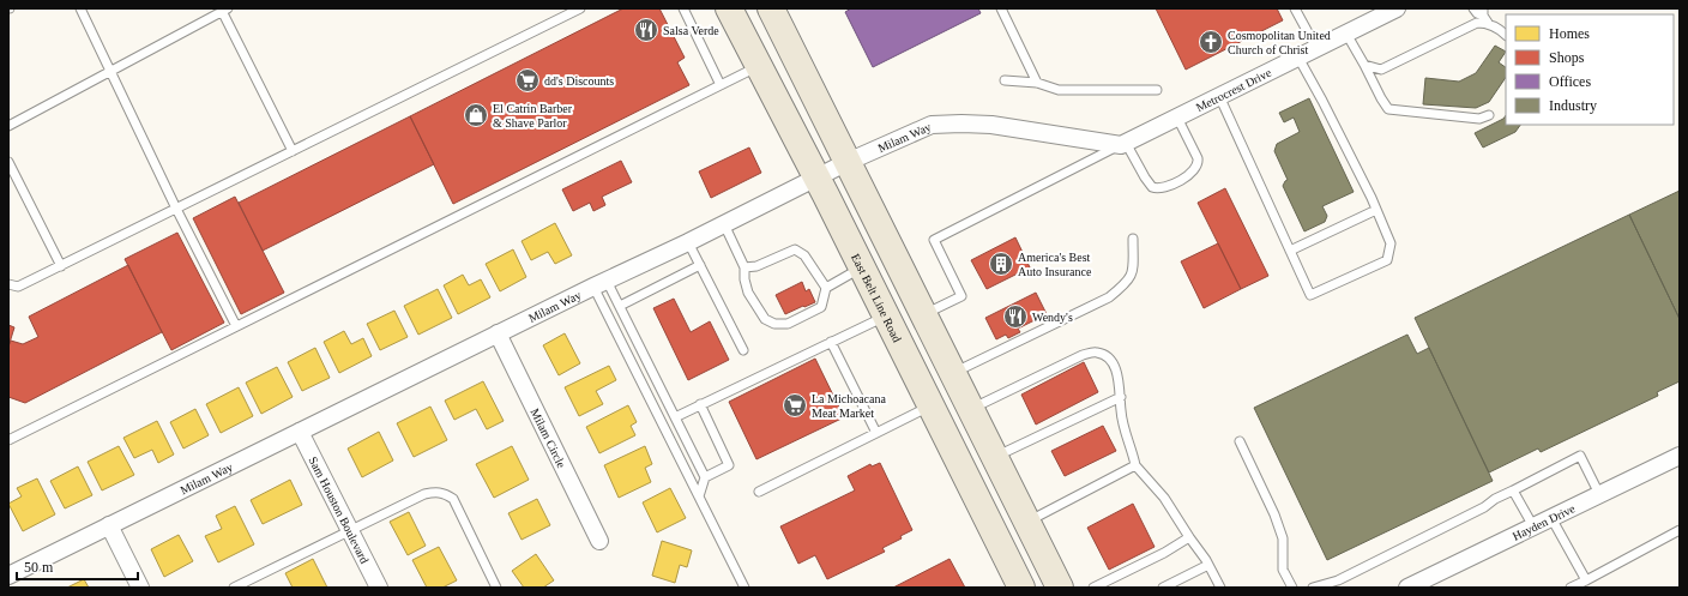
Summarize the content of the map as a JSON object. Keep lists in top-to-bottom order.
{
  "streets": {
    "main road": ["East Belt Line Road"],
    "street": [
      "Metrocrest Drive",
      "Milam Way",
      "Milam Circle",
      "Sam Houston Boulevard",
      "Hayden Drive"
    ]
  },
  "crossings": [
    ["Metrocrest Drive", "Milam Way"],
    ["Milam Way", "East Belt Line Road"],
    ["Milam Way", "Milam Circle"],
    ["Milam Way", "Sam Houston Boulevard"]
  ],
  "places": {
    "restaurant": ["Salsa Verde", "Wendy's"],
    "church": ["Cosmopolitan United Church of Christ"],
    "supermarket": ["dd's Discounts", "La Michoacana Meat Market"],
    "shop": ["El Catrin Barber & Shave Parlor"],
    "building": ["America's Best Auto Insurance"]
  },
  "legend": [
    "Homes",
    "Shops",
    "Offices",
    "Industry"
  ],
  "scale_bar": "50 m"
}
